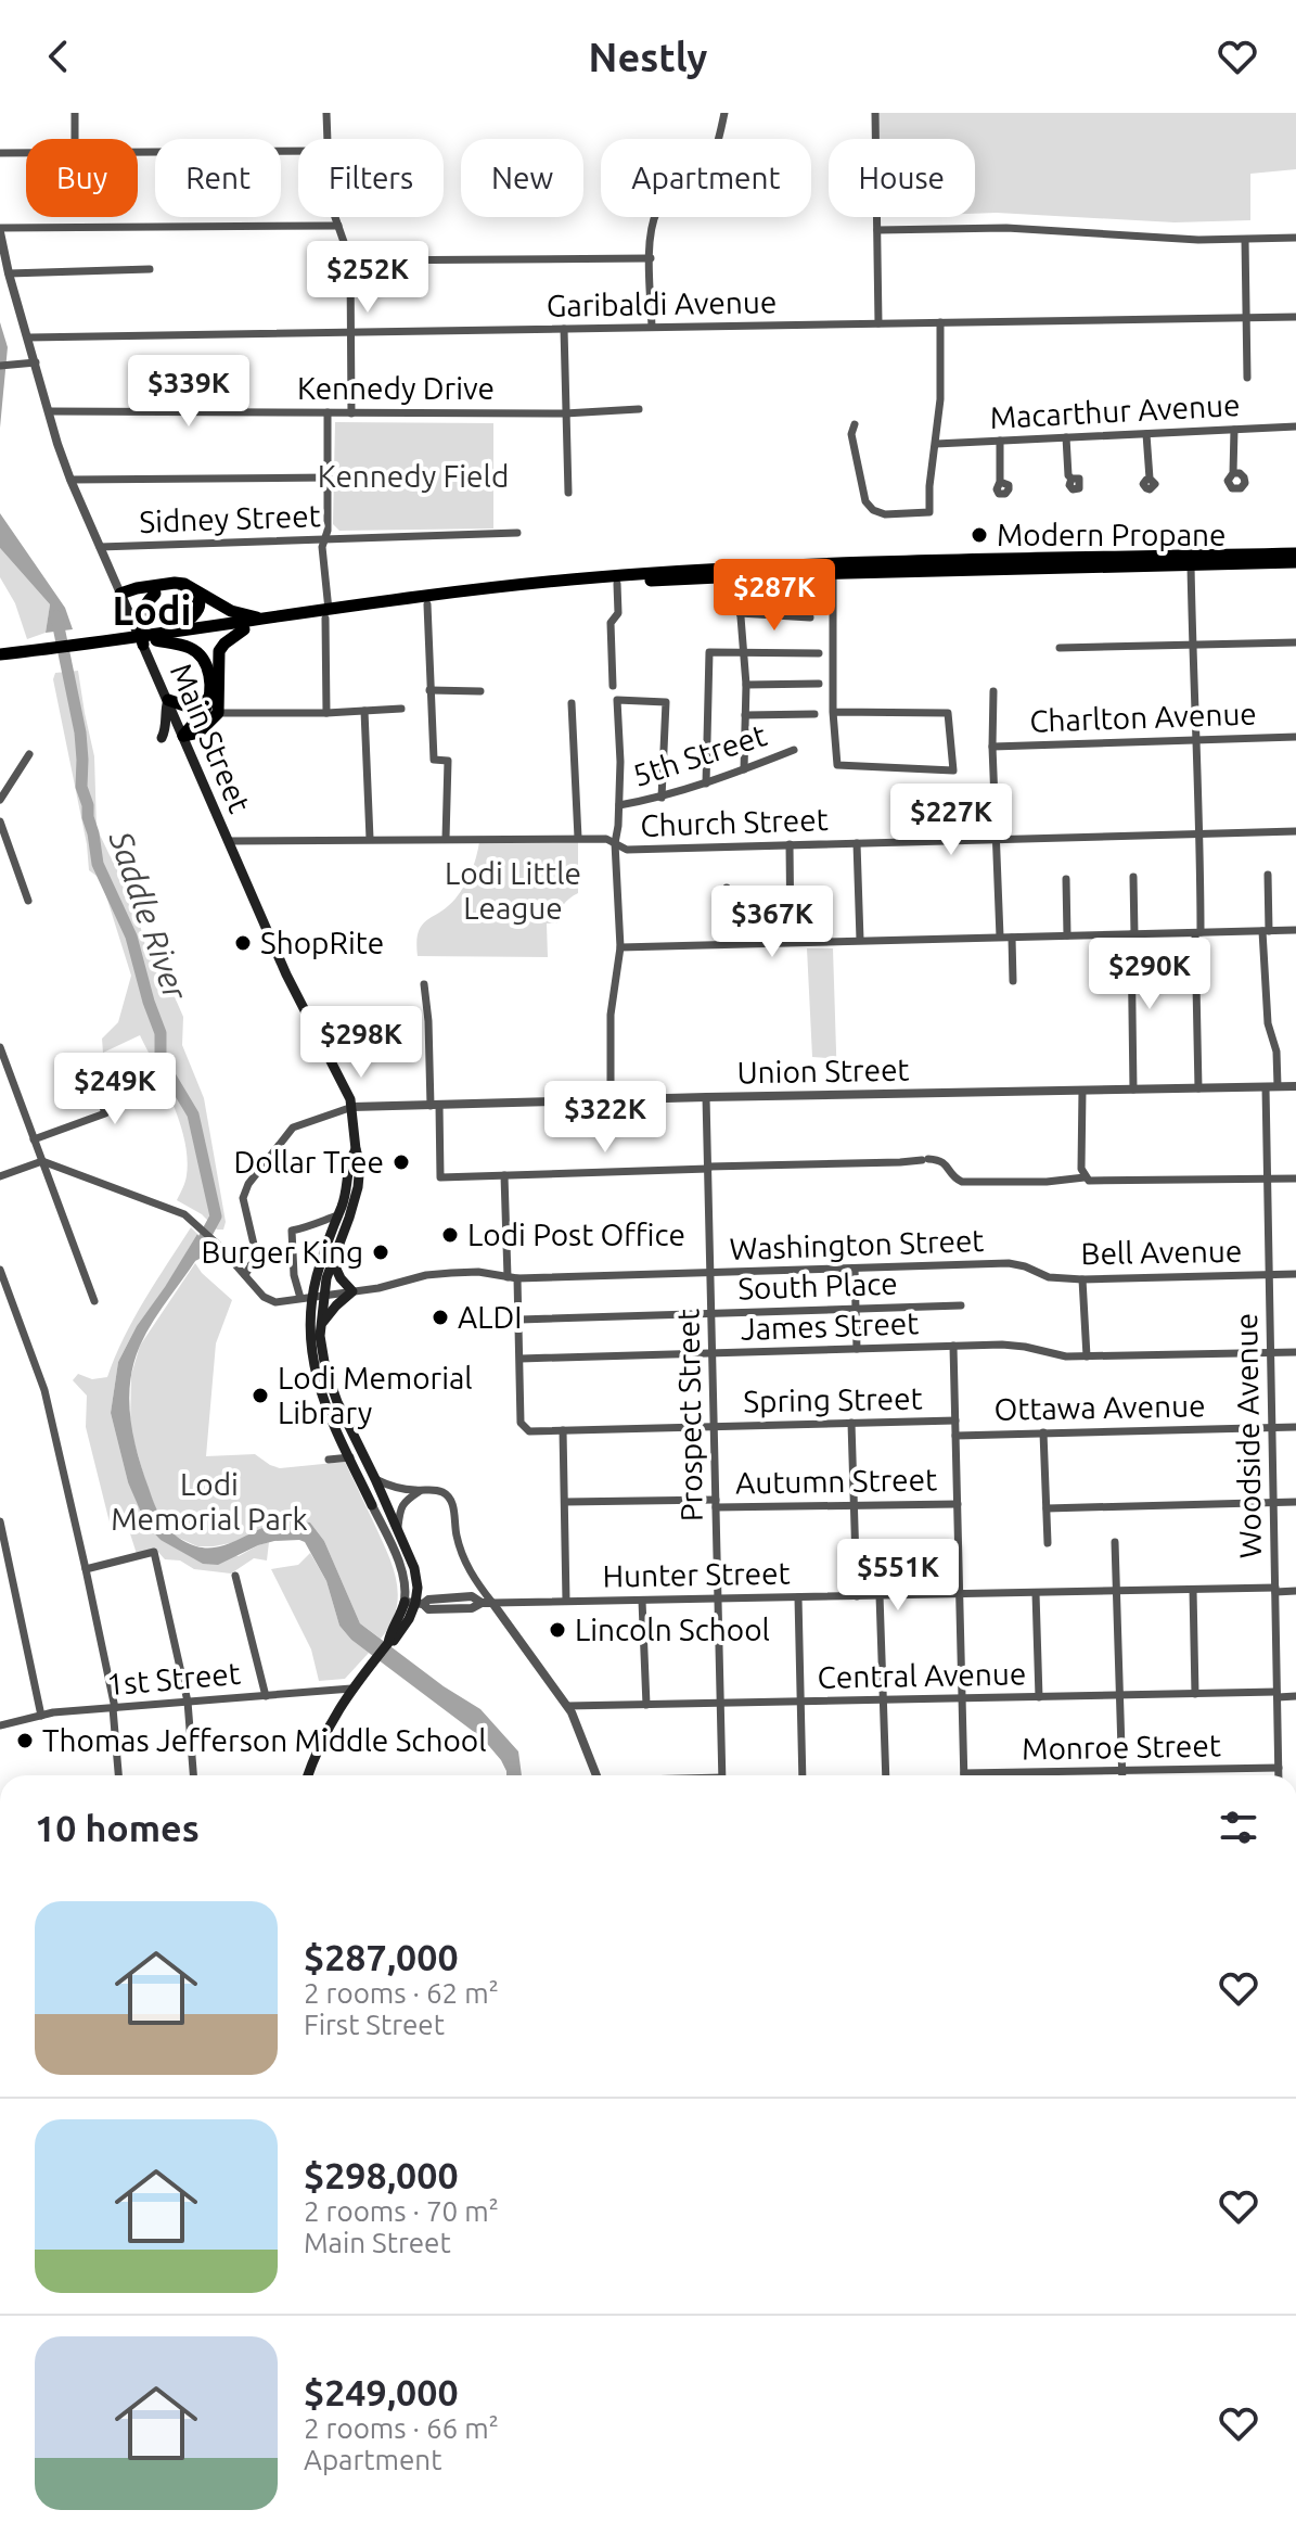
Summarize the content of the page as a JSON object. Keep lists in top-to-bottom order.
{
  "streets": {
    "main road": ["Main Street"],
    "street": [
      "Garibaldi Avenue",
      "Kennedy Drive",
      "Macarthur Avenue",
      "Sidney Street",
      "Charlton Avenue",
      "5th Street",
      "Church Street",
      "Union Street",
      "Washington Street",
      "Bell Avenue",
      "South Place",
      "James Street",
      "Spring Street",
      "Ottawa Avenue",
      "Prospect Street",
      "Woodside Avenue",
      "Autumn Street",
      "Hunter Street",
      "Central Avenue",
      "1st Street",
      "Monroe Street"
    ]
  },
  "crossings": [
    ["Garibaldi Avenue", "Main Street"],
    ["Kennedy Drive", "Main Street"],
    ["Sidney Street", "Main Street"],
    ["Main Street", "Church Street"],
    ["Main Street", "Union Street"],
    ["Union Street", "Prospect Street"],
    ["Union Street", "Woodside Avenue"],
    ["Washington Street", "Bell Avenue"],
    ["Washington Street", "Prospect Street"],
    ["Bell Avenue", "Woodside Avenue"],
    ["South Place", "Prospect Street"],
    ["James Street", "Spring Street"],
    ["James Street", "Prospect Street"],
    ["James Street", "Woodside Avenue"],
    ["Spring Street", "Prospect Street"],
    ["Ottawa Avenue", "Woodside Avenue"],
    ["Prospect Street", "Autumn Street"],
    ["Prospect Street", "Hunter Street"],
    ["Prospect Street", "Central Avenue"],
    ["Woodside Avenue", "Hunter Street"],
    ["Woodside Avenue", "Central Avenue"],
    ["Woodside Avenue", "Monroe Street"]
  ],
  "districts": ["Lodi"],
  "water": ["Saddle River"],
  "parks": ["Kennedy Field", "Lodi Little League", "Lodi Memorial Park"],
  "places": [
    "Modern Propane",
    "ShopRite",
    "Dollar Tree",
    "Lodi Post Office",
    "Burger King",
    "ALDI",
    "Lodi Memorial Library",
    "Lincoln School",
    "Thomas Jefferson Middle School"
  ],
  "page": {
    "header": "Nestly",
    "chip": [
      "Buy",
      "Rent",
      "Filters",
      "New",
      "Apartment",
      "House"
    ],
    "price": [
      "$252K",
      "$339K",
      "$287K",
      "$227K",
      "$367K",
      "$290K",
      "$298K",
      "$249K",
      "$322K",
      "$551K"
    ],
    "heading": "10 homes",
    "list": [
      {
        "name": "$287,000",
        "note": "2 rooms · 62 m² · First Street"
      },
      {
        "name": "$298,000",
        "note": "2 rooms · 70 m² · Main Street"
      },
      {
        "name": "$249,000",
        "note": "2 rooms · 66 m² · Apartment"
      }
    ]
  }
}
